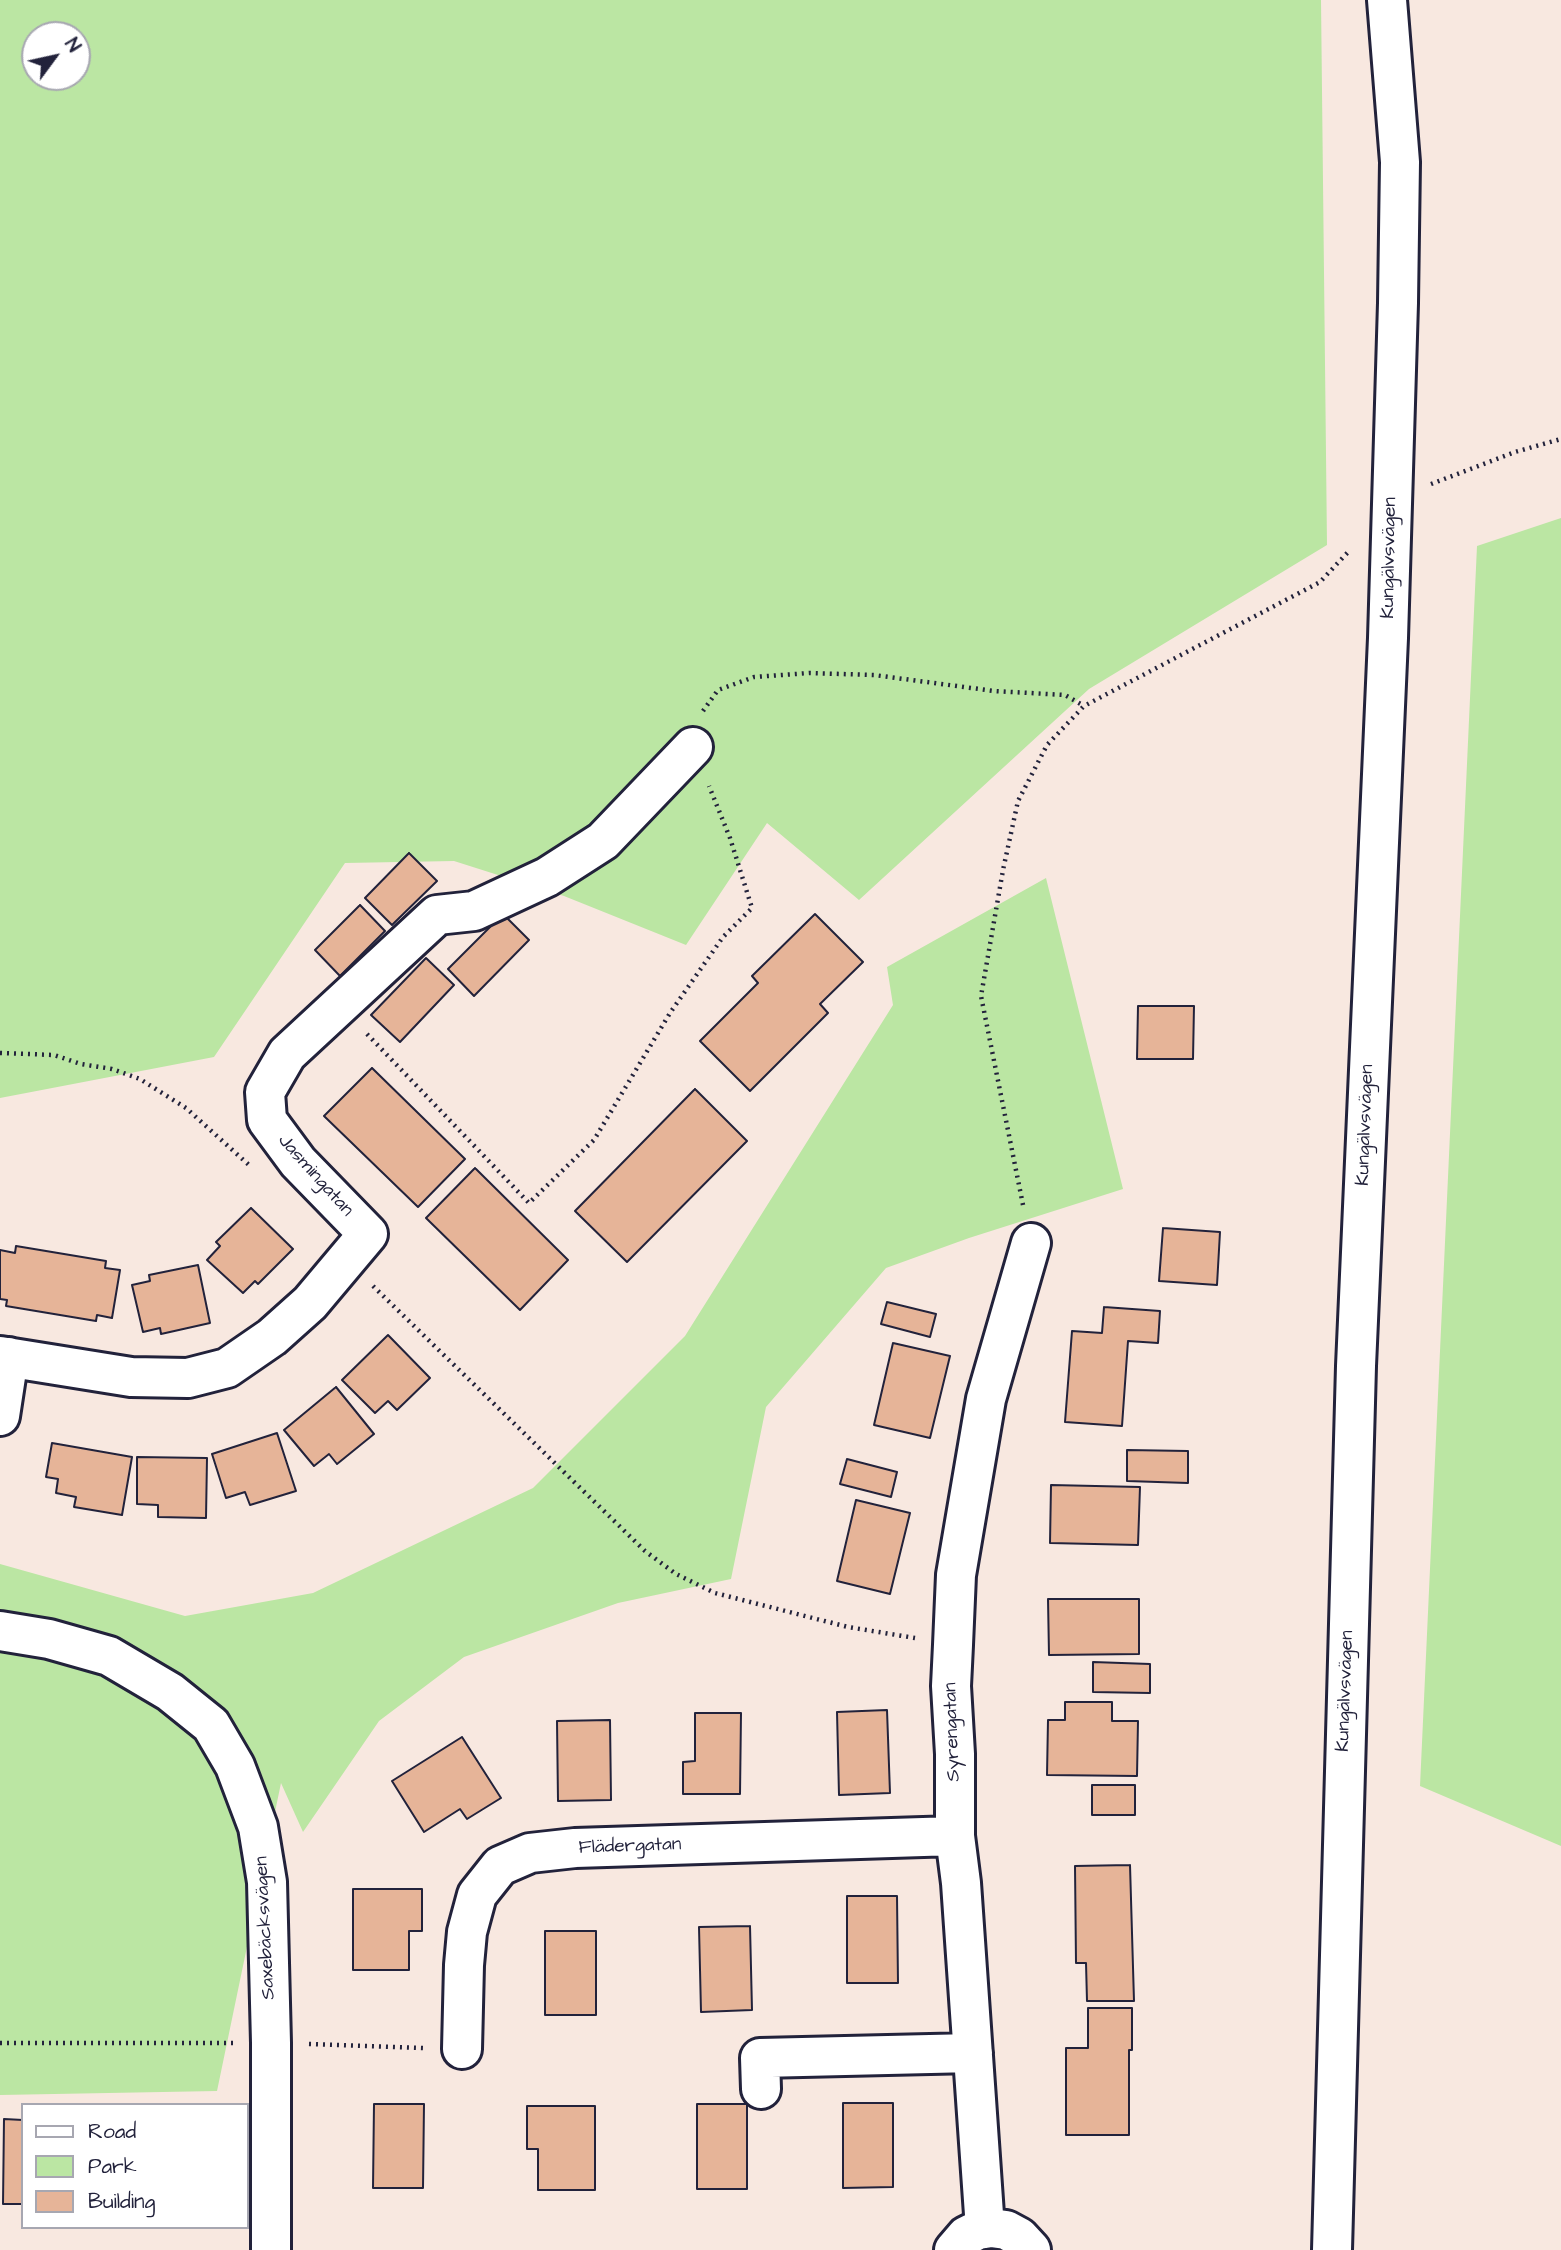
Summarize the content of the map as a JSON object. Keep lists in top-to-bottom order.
{
  "streets": {
    "street": [
      "Kungälvsvägen",
      "Jasmingatan",
      "Syrengatan",
      "Flädergatan",
      "Saxebäcksvägen"
    ]
  },
  "crossings": [
    ["Syrengatan", "Flädergatan"]
  ],
  "legend": ["Road", "Park", "Building"],
  "north": "top right"
}
